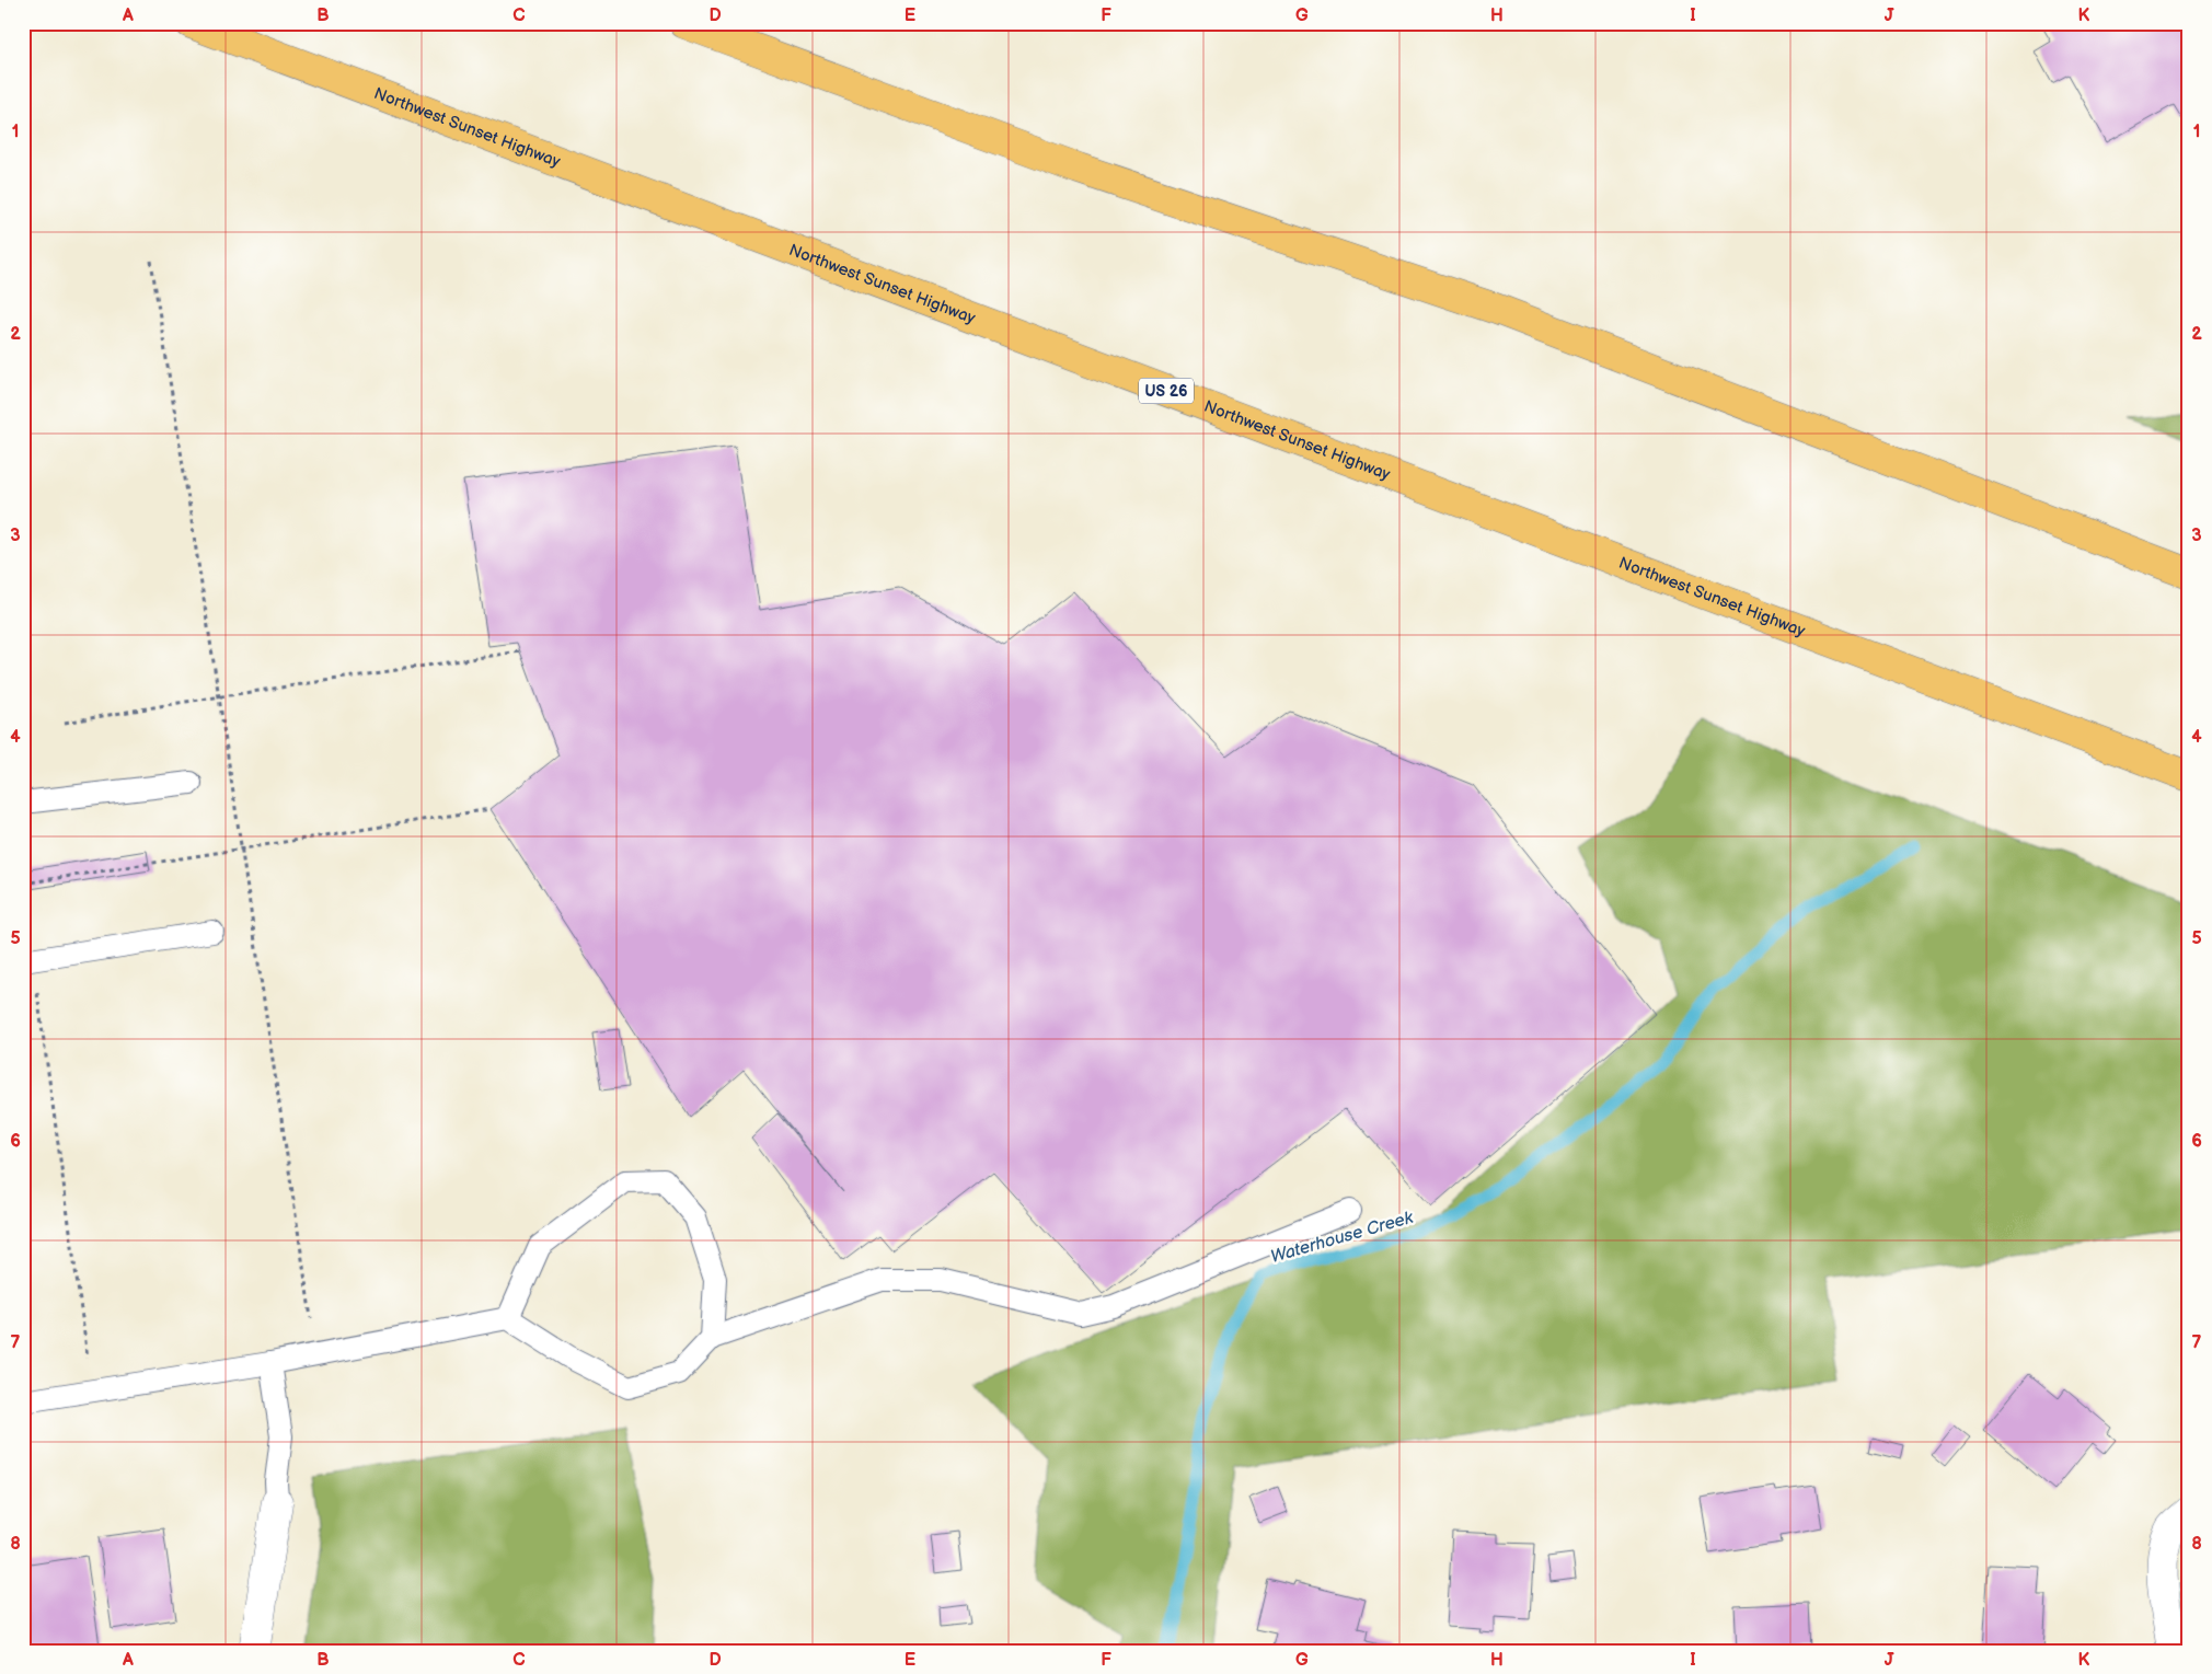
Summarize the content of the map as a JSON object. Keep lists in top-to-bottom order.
{
  "streets": {
    "highway": ["Northwest Sunset Highway", "US 26"]
  },
  "water": ["Waterhouse Creek"],
  "grid": {
    "columns": [
      "A",
      "B",
      "C",
      "D",
      "E",
      "F",
      "G",
      "H",
      "I",
      "J",
      "K"
    ],
    "rows": [
      "1",
      "2",
      "3",
      "4",
      "5",
      "6",
      "7",
      "8"
    ]
  }
}
